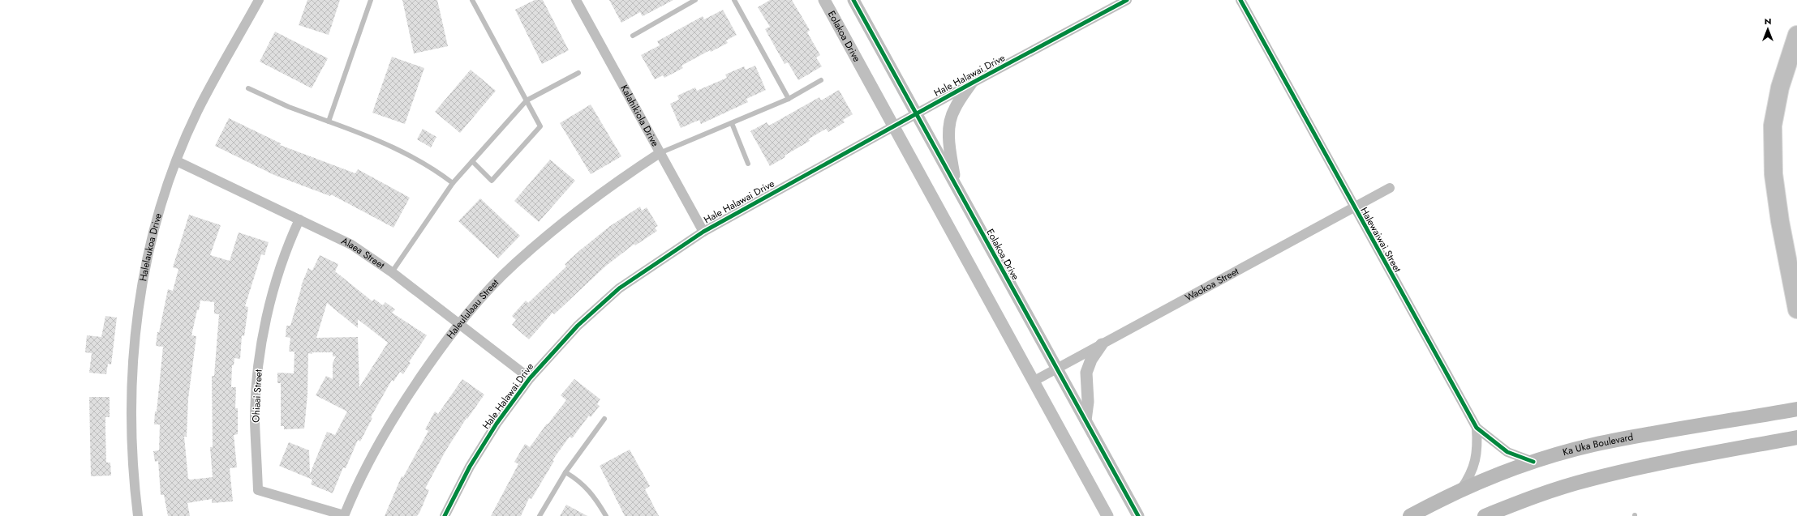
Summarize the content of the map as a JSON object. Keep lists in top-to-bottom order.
{
  "streets": {
    "main road": ["Ka Uka Boulevard"],
    "street": [
      "Eolakoa Drive",
      "Hale Halawai Drive",
      "Kalahikiola Drive",
      "Halewaiwai Street",
      "Halelaukoa Drive",
      "Alaea Street",
      "Waokoa Street",
      "Haleululaau Street",
      "Ohiaai Street"
    ]
  },
  "crossings": [
    ["Eolakoa Drive", "Hale Halawai Drive"],
    ["Eolakoa Drive", "Waokoa Street"],
    ["Hale Halawai Drive", "Kalahikiola Drive"],
    ["Hale Halawai Drive", "Alaea Street"],
    ["Kalahikiola Drive", "Haleululaau Street"],
    ["Halewaiwai Street", "Waokoa Street"],
    ["Halewaiwai Street", "Ka Uka Boulevard"],
    ["Halelaukoa Drive", "Alaea Street"],
    ["Alaea Street", "Haleululaau Street"],
    ["Alaea Street", "Ohiaai Street"],
    ["Haleululaau Street", "Ohiaai Street"]
  ],
  "north": "top"
}
